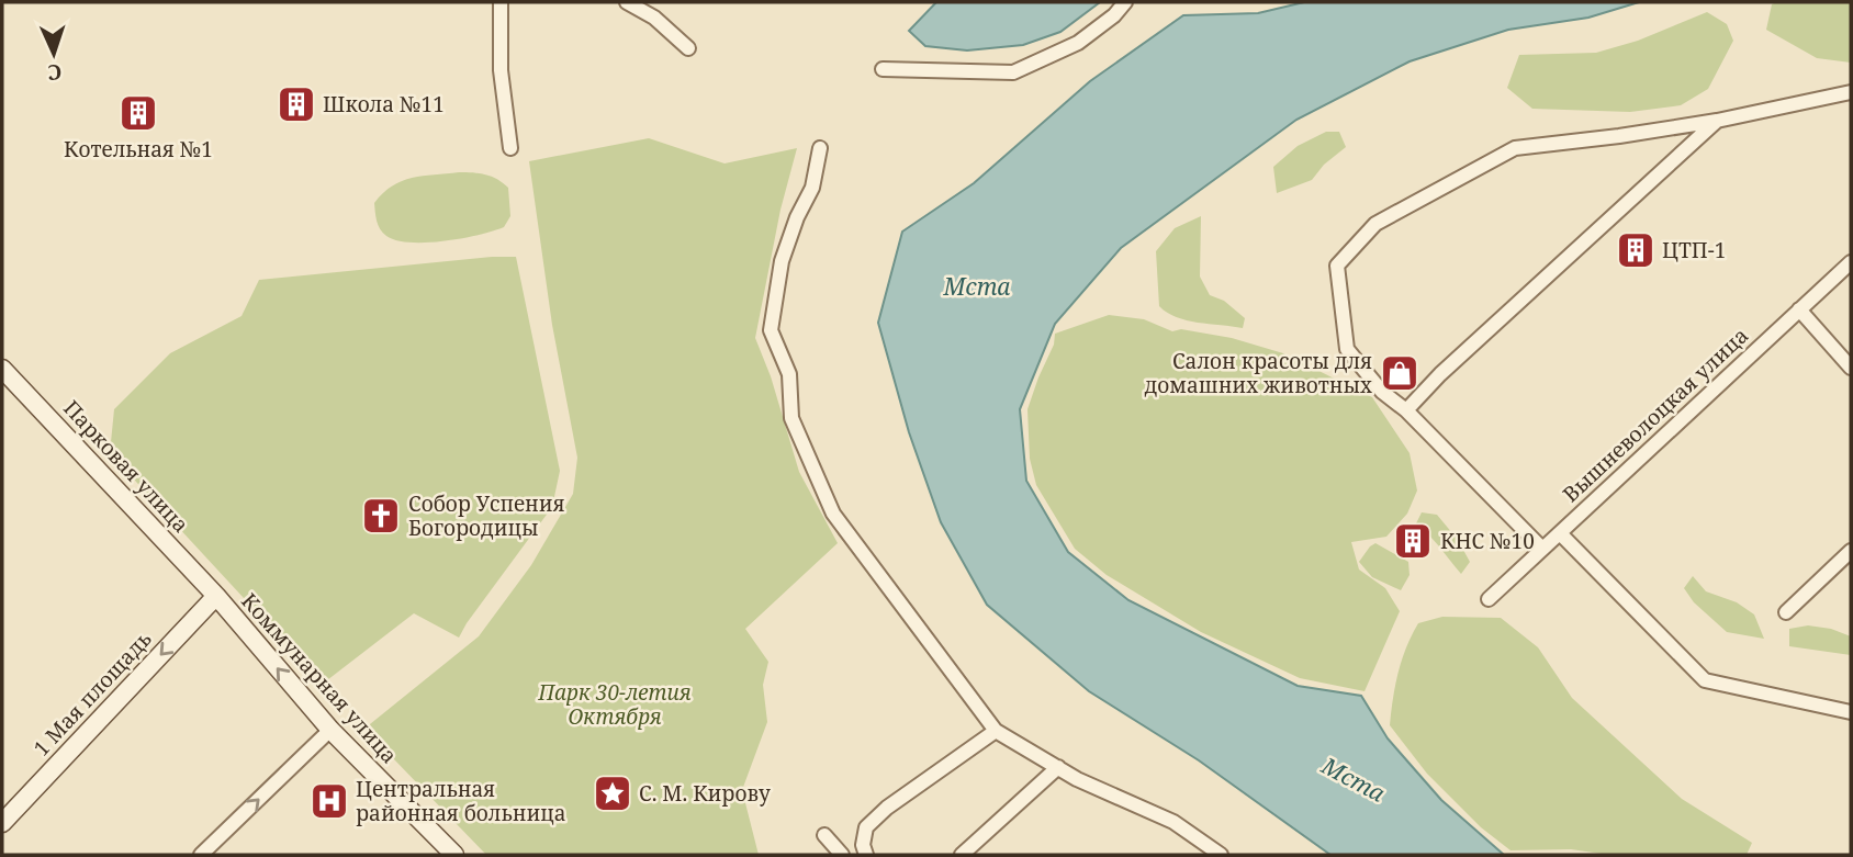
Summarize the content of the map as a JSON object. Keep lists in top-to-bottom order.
{
  "streets": {
    "main road": ["Парковая улица", "Коммунарная улица", "1 Мая площадь"],
    "street": ["Вышневолоцкая улица"]
  },
  "crossings": [
    ["Парковая улица", "Коммунарная улица"],
    ["Парковая улица", "1 Мая площадь"],
    ["Коммунарная улица", "1 Мая площадь"]
  ],
  "one_way": ["Коммунарная улица", "1 Мая площадь"],
  "water": ["Мста"],
  "parks": ["Парк 30-летия Октября"],
  "places": {
    "building": [
      "Школа №11",
      "Котельная №1",
      "ЦТП-1",
      "КНС №10"
    ],
    "shop": ["Салон красоты для домашних животных"],
    "church": ["Собор Успения Богородицы"],
    "place": ["С. М. Кирову"],
    "hospital": ["Центральная районная больница"]
  },
  "north": "bottom"
}
